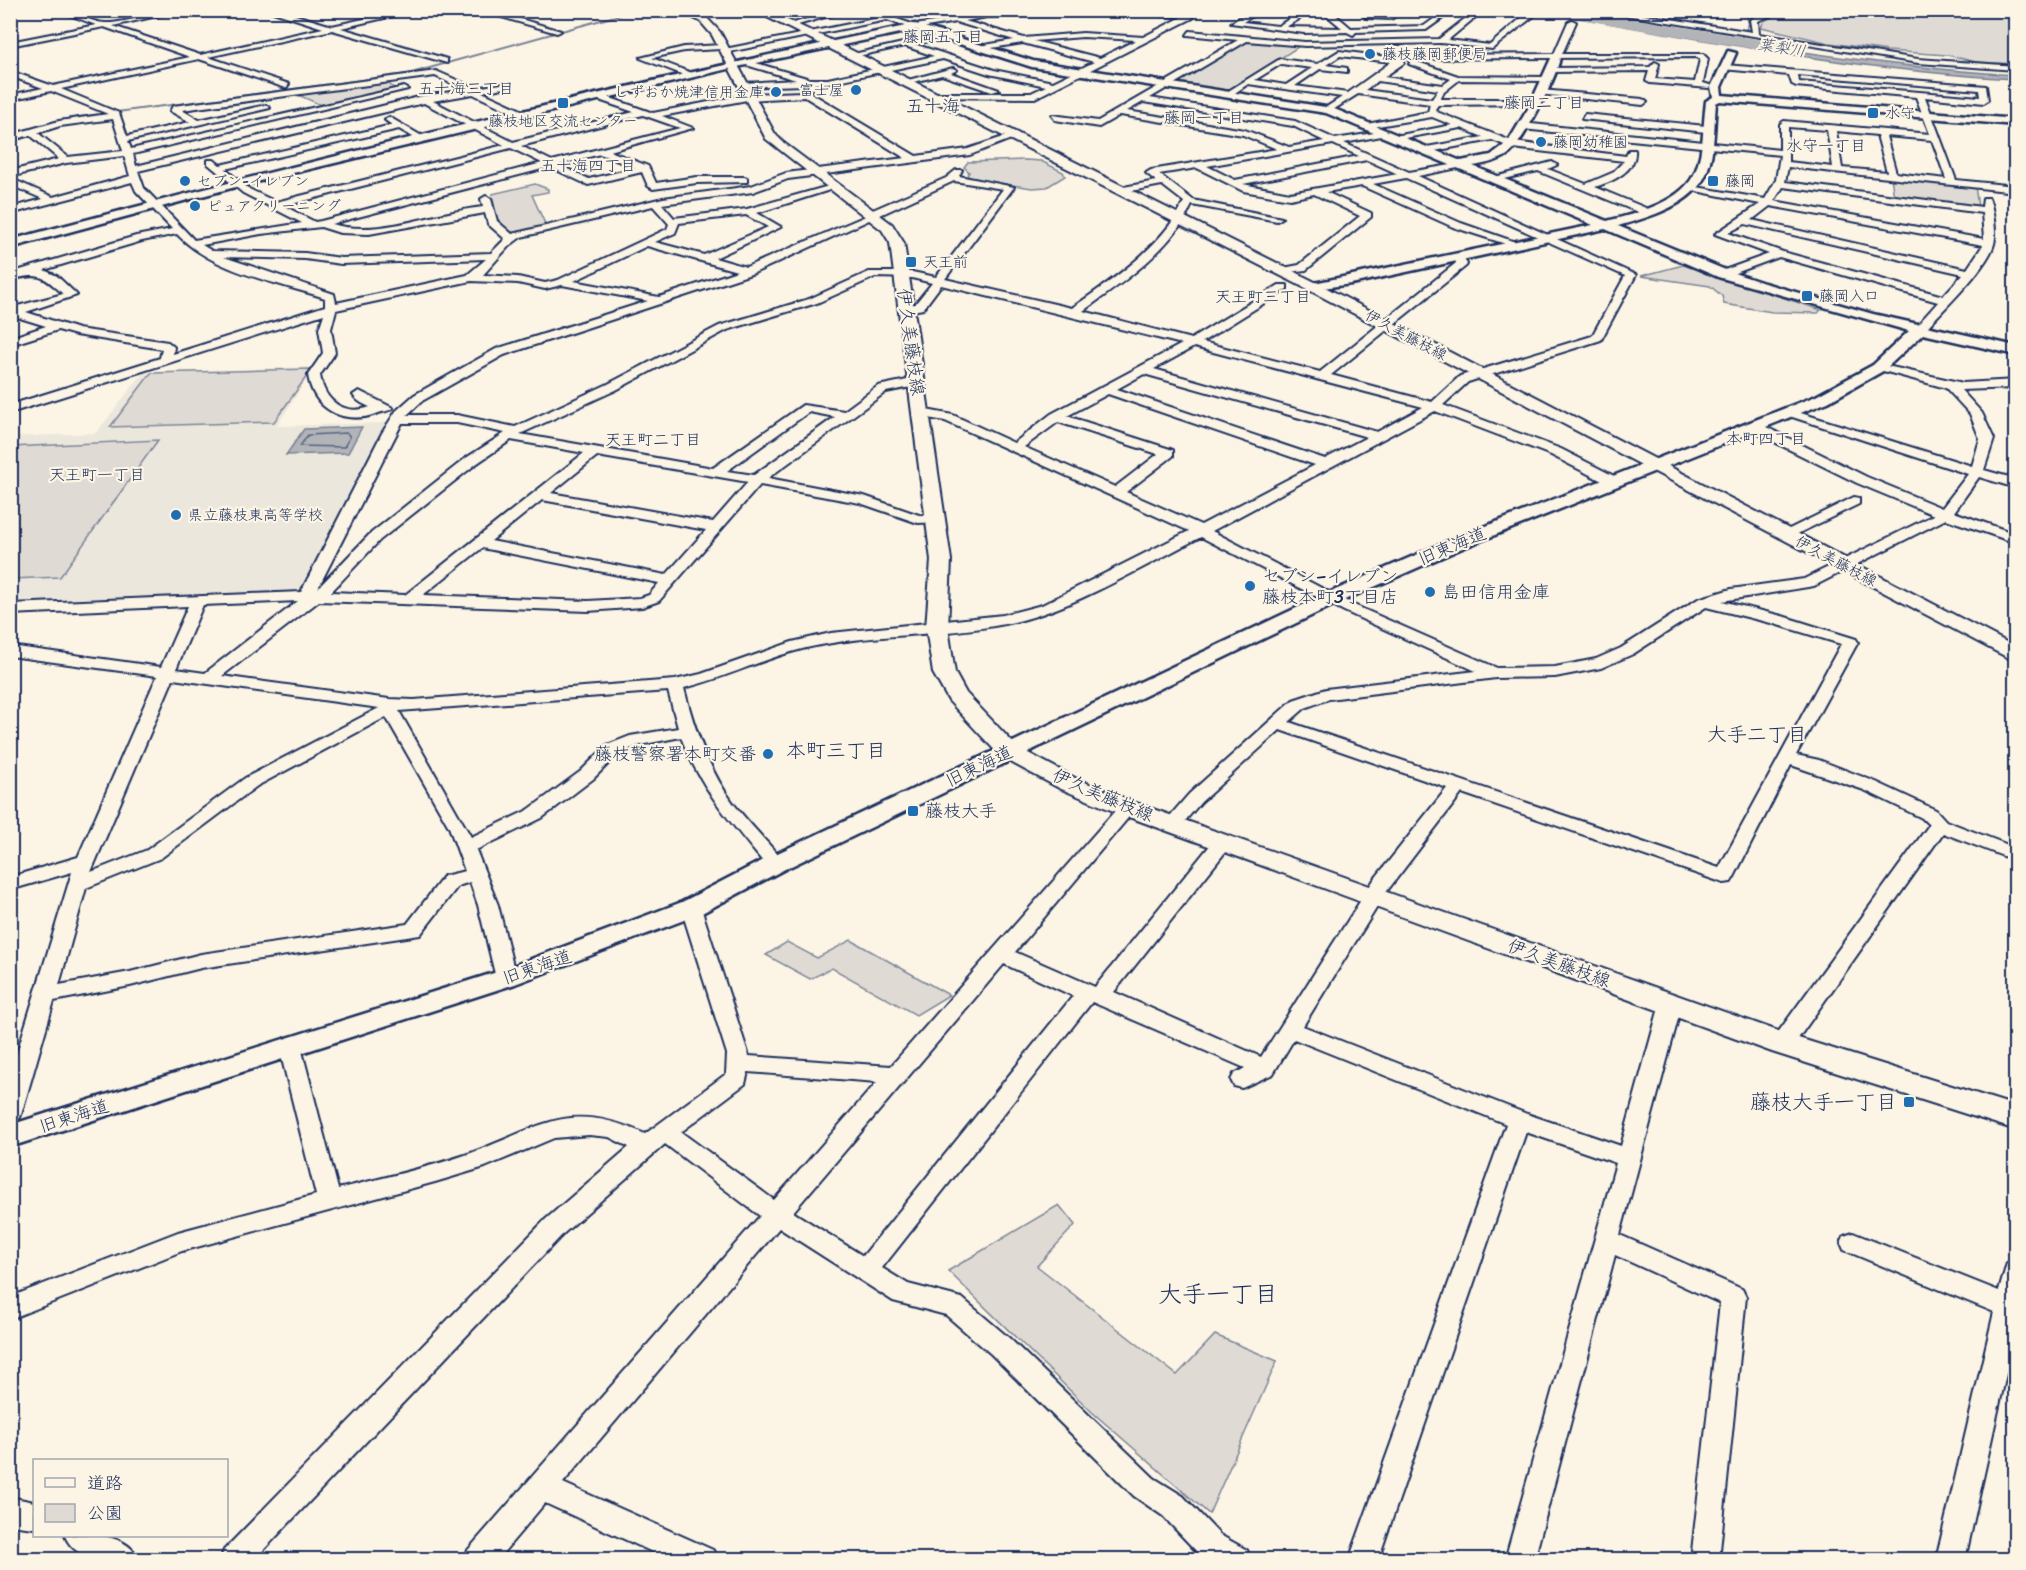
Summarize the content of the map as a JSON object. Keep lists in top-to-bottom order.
{
  "streets": {
    "main road": ["伊久美藤枝線"],
    "street": ["旧東海道"]
  },
  "crossings": [
    ["伊久美藤枝線", "旧東海道"]
  ],
  "districts": [
    "藤岡五丁目",
    "五十海三丁目",
    "藤岡二丁目",
    "五十海",
    "藤岡一丁目",
    "水守一丁目",
    "五十海四丁目",
    "天王町三丁目",
    "本町四丁目",
    "天王町二丁目",
    "天王町一丁目",
    "大手二丁目",
    "本町三丁目",
    "大手一丁目"
  ],
  "water": ["葉梨川"],
  "places": {
    "other": [
      "藤枝藤岡郵便局",
      "富士屋",
      "しずおか焼津信用金庫",
      "藤岡幼稚園",
      "セブン-イレブン",
      "ピュアクリーニング",
      "県立藤枝東高等学校",
      "セブン−イレブン 藤枝本町3丁目店",
      "島田信用金庫",
      "藤枝警察署本町交番"
    ],
    "transit": [
      "藤枝地区交流センター",
      "水守",
      "藤岡",
      "天王前",
      "藤岡入口",
      "藤枝大手",
      "藤枝大手一丁目"
    ]
  },
  "legend": ["道路", "公園"]
}
